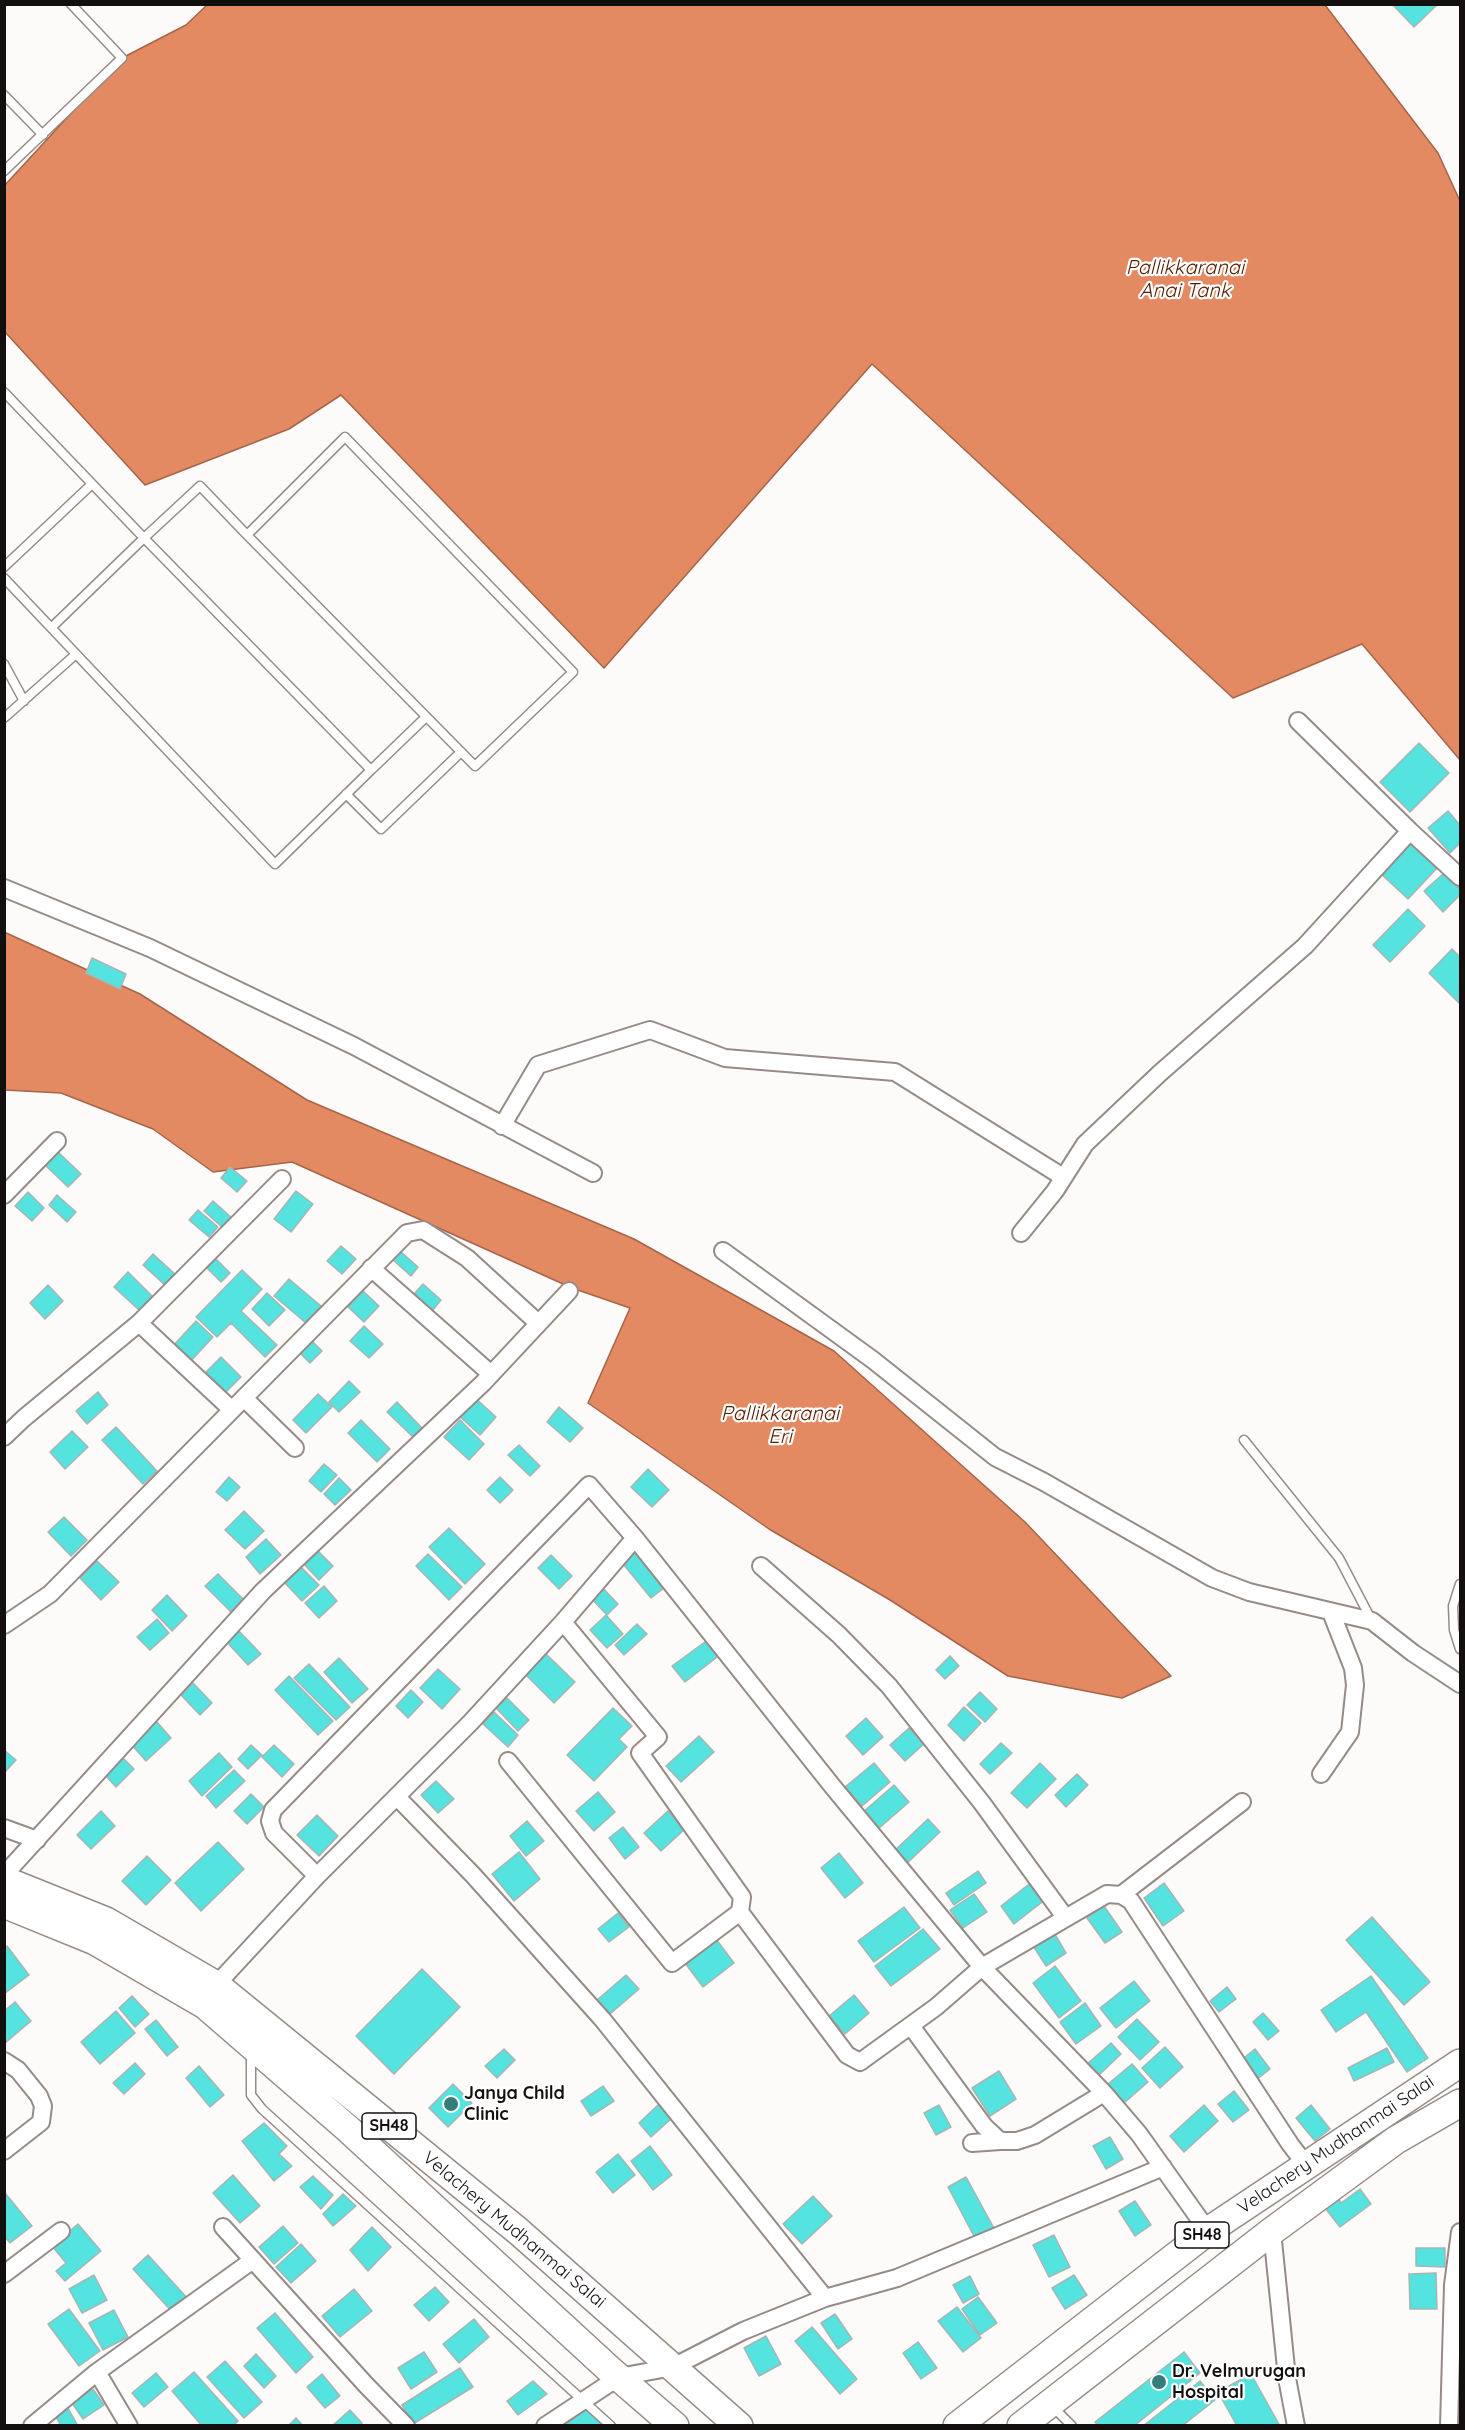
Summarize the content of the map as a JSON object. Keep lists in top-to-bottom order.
{
  "streets": {
    "main road": ["SH48", "Velachery Mudhanmai Salai"]
  },
  "water": ["Pallikkaranai Anai Tank", "Pallikkaranai Eri"],
  "places": ["Janya Child Clinic", "Dr. Velmurugan Hospital"]
}
